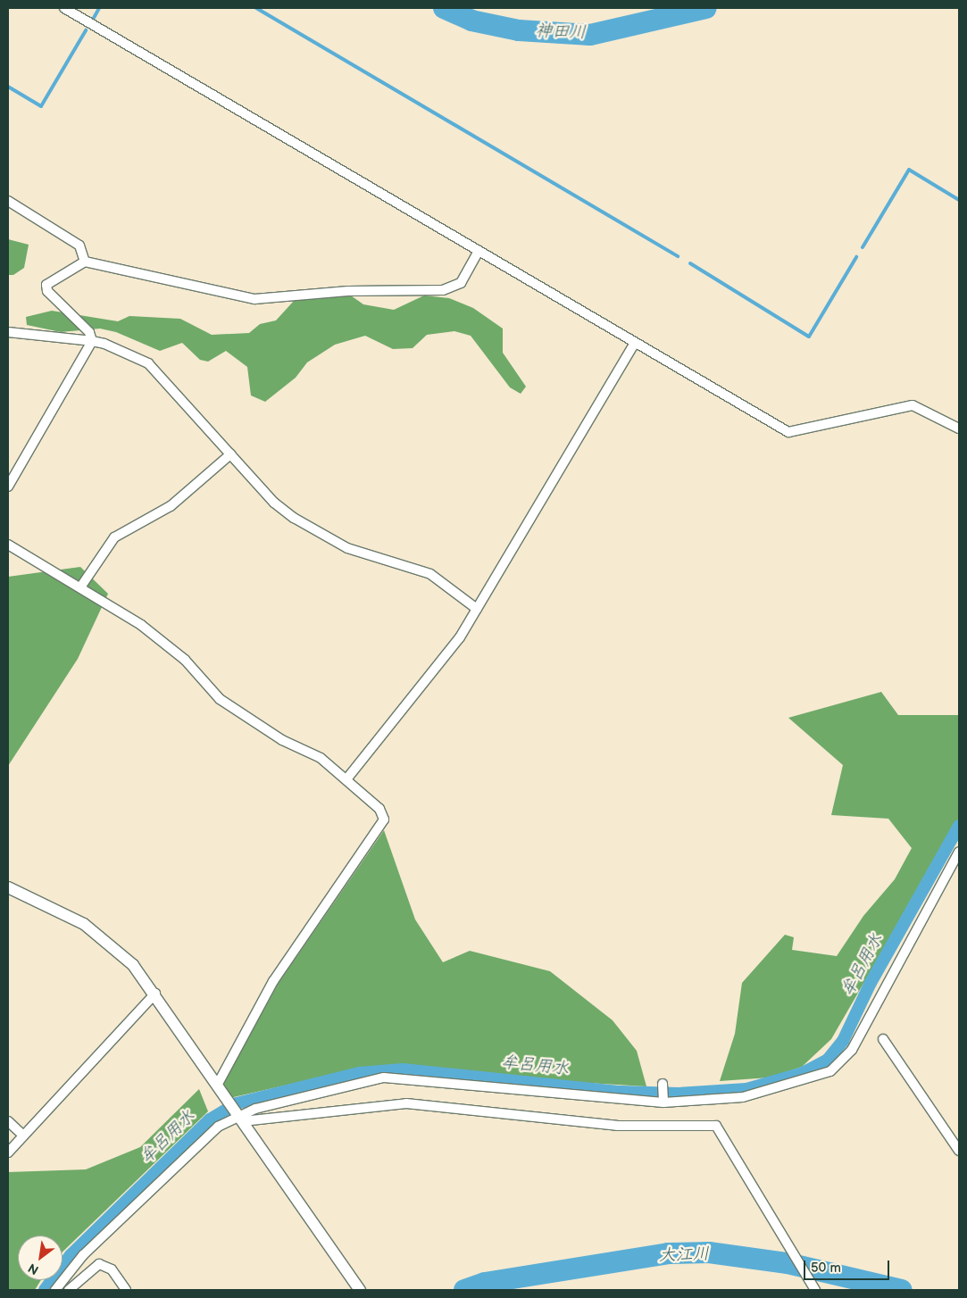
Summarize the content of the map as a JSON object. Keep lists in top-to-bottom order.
{
  "water": ["神田川", "牟呂用水", "大江川"],
  "scale_bar": "50 m",
  "north": "bottom left"
}
